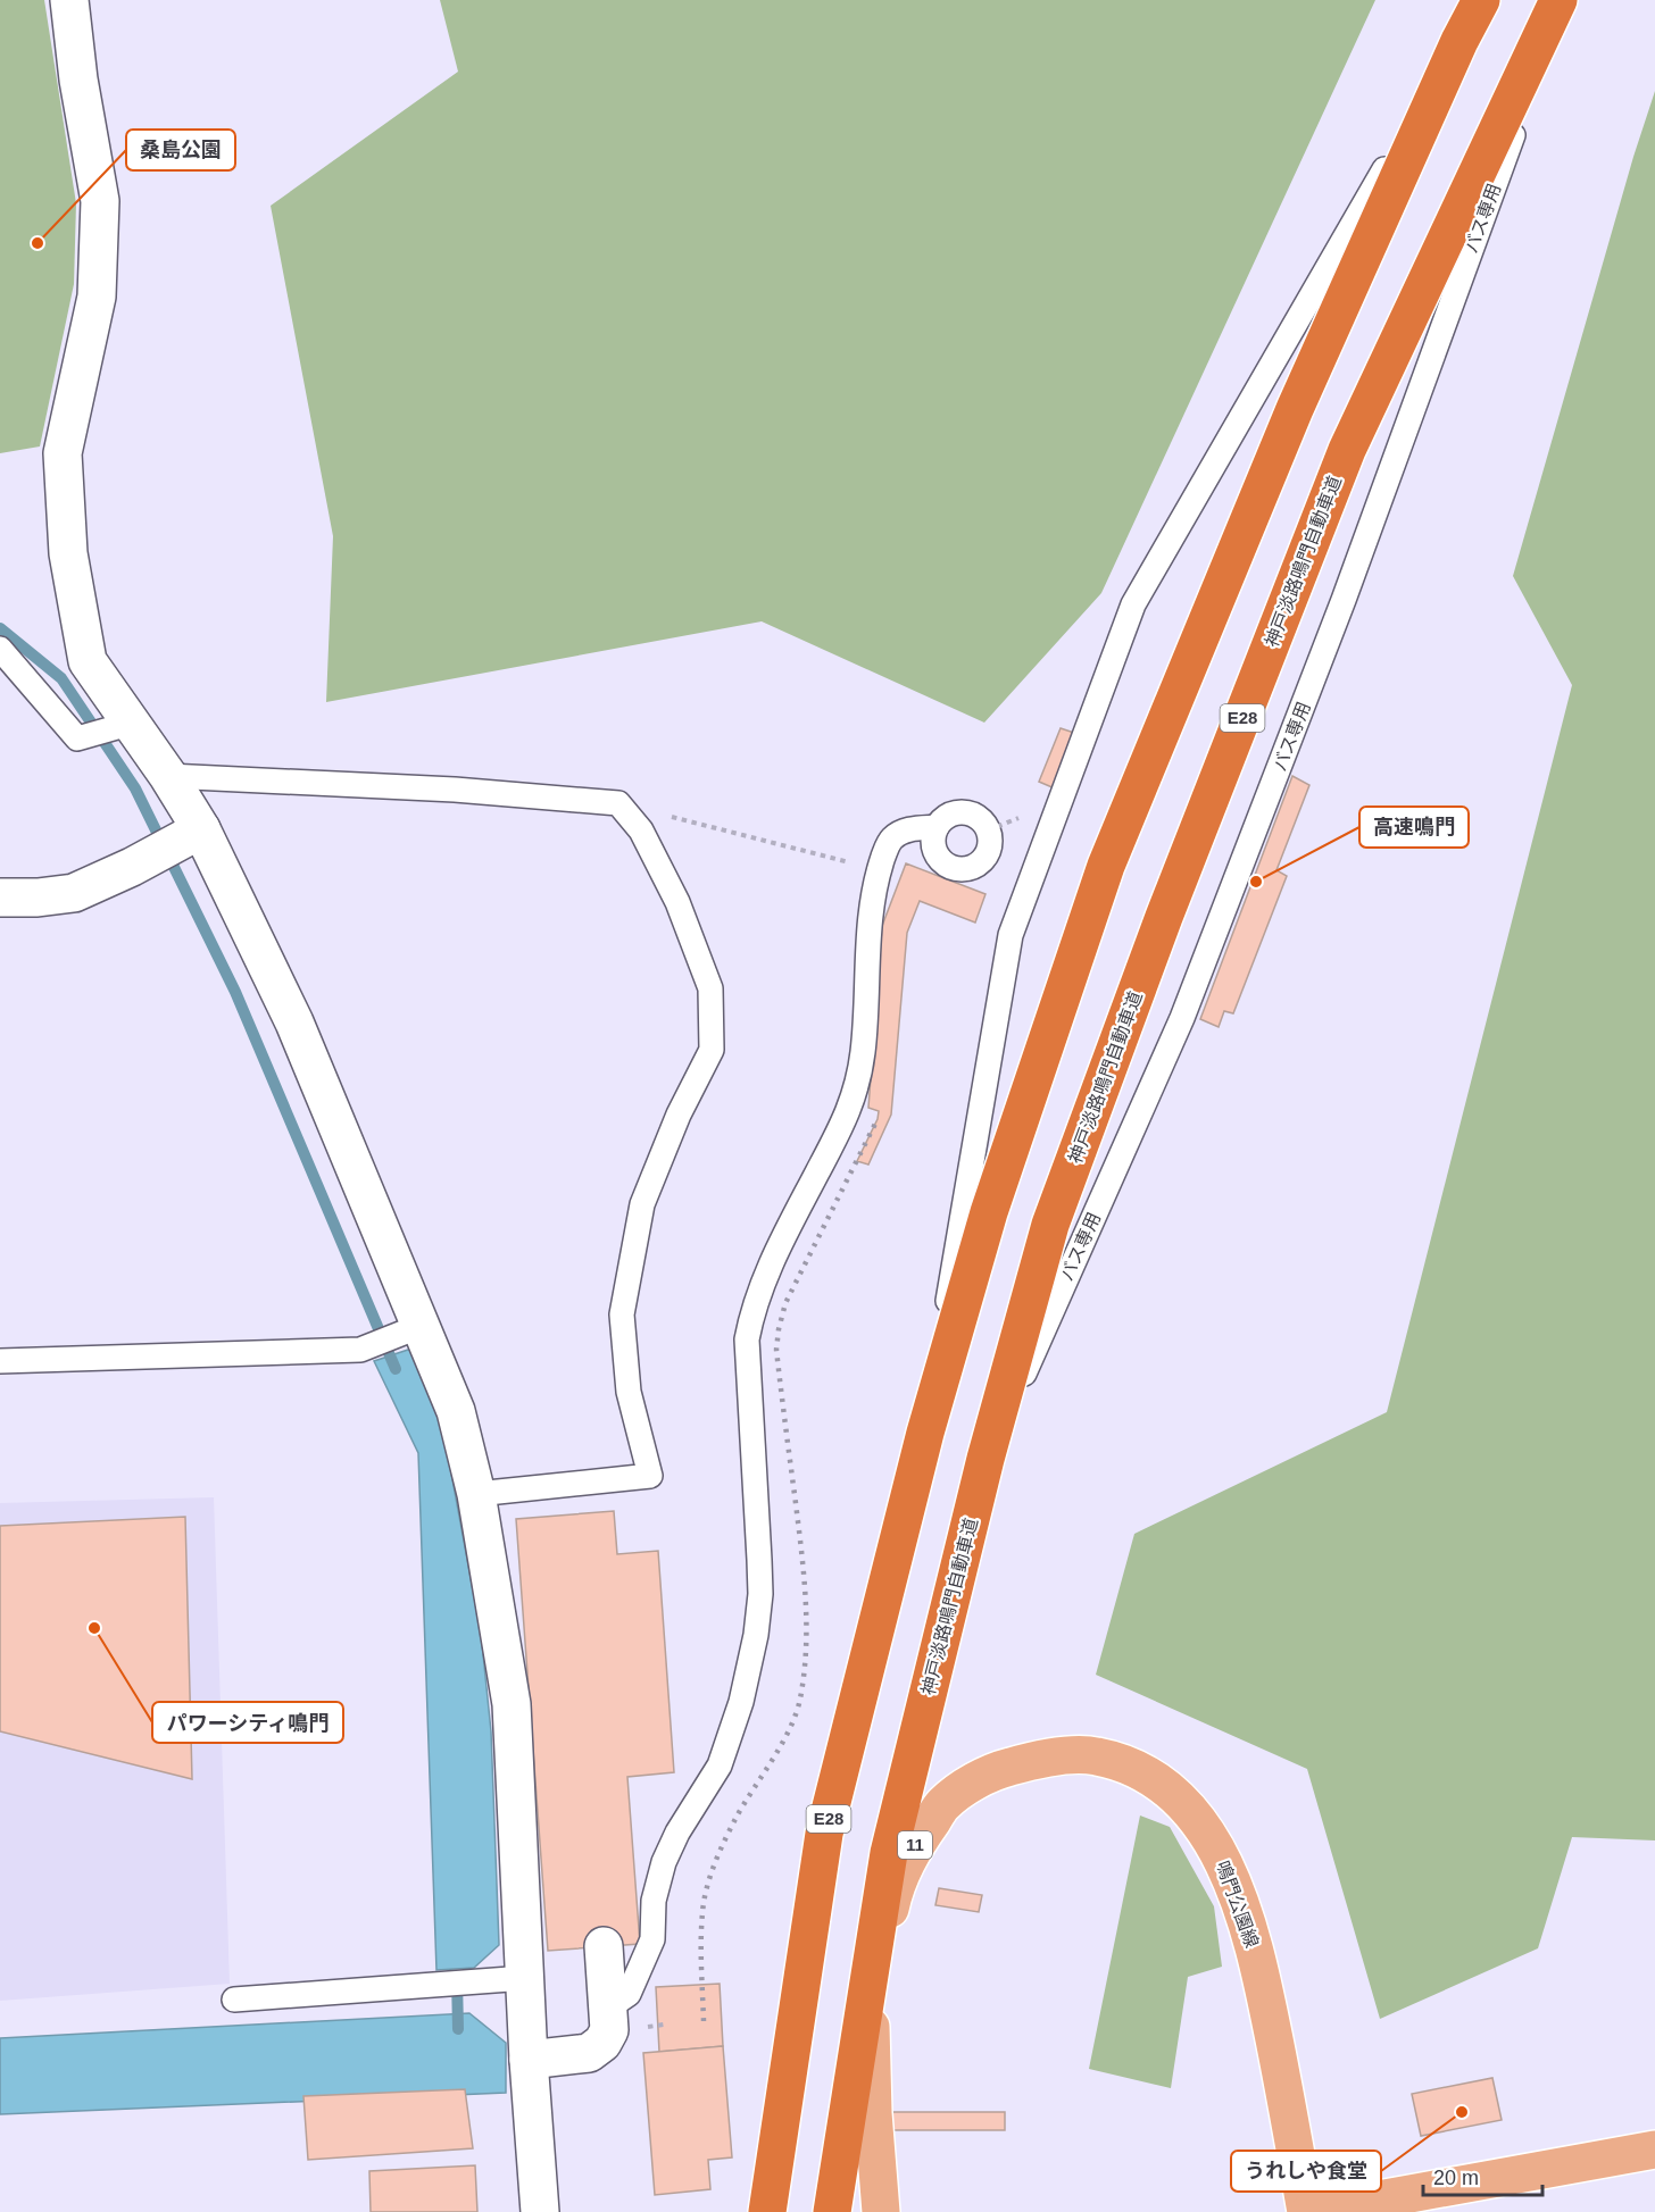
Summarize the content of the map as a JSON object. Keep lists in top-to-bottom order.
{
  "streets": {
    "highway": ["神戸淡路鳴門自動車道", "E28"],
    "main road": ["11", "鳴門公園線"],
    "lane": ["バス専用"]
  },
  "crossings": [
    ["バス専用", "神戸淡路鳴門自動車道"]
  ],
  "places": [
    "桑島公園",
    "高速鳴門",
    "パワーシティ鳴門",
    "うれしや食堂"
  ],
  "scale_bar": "20 m"
}
